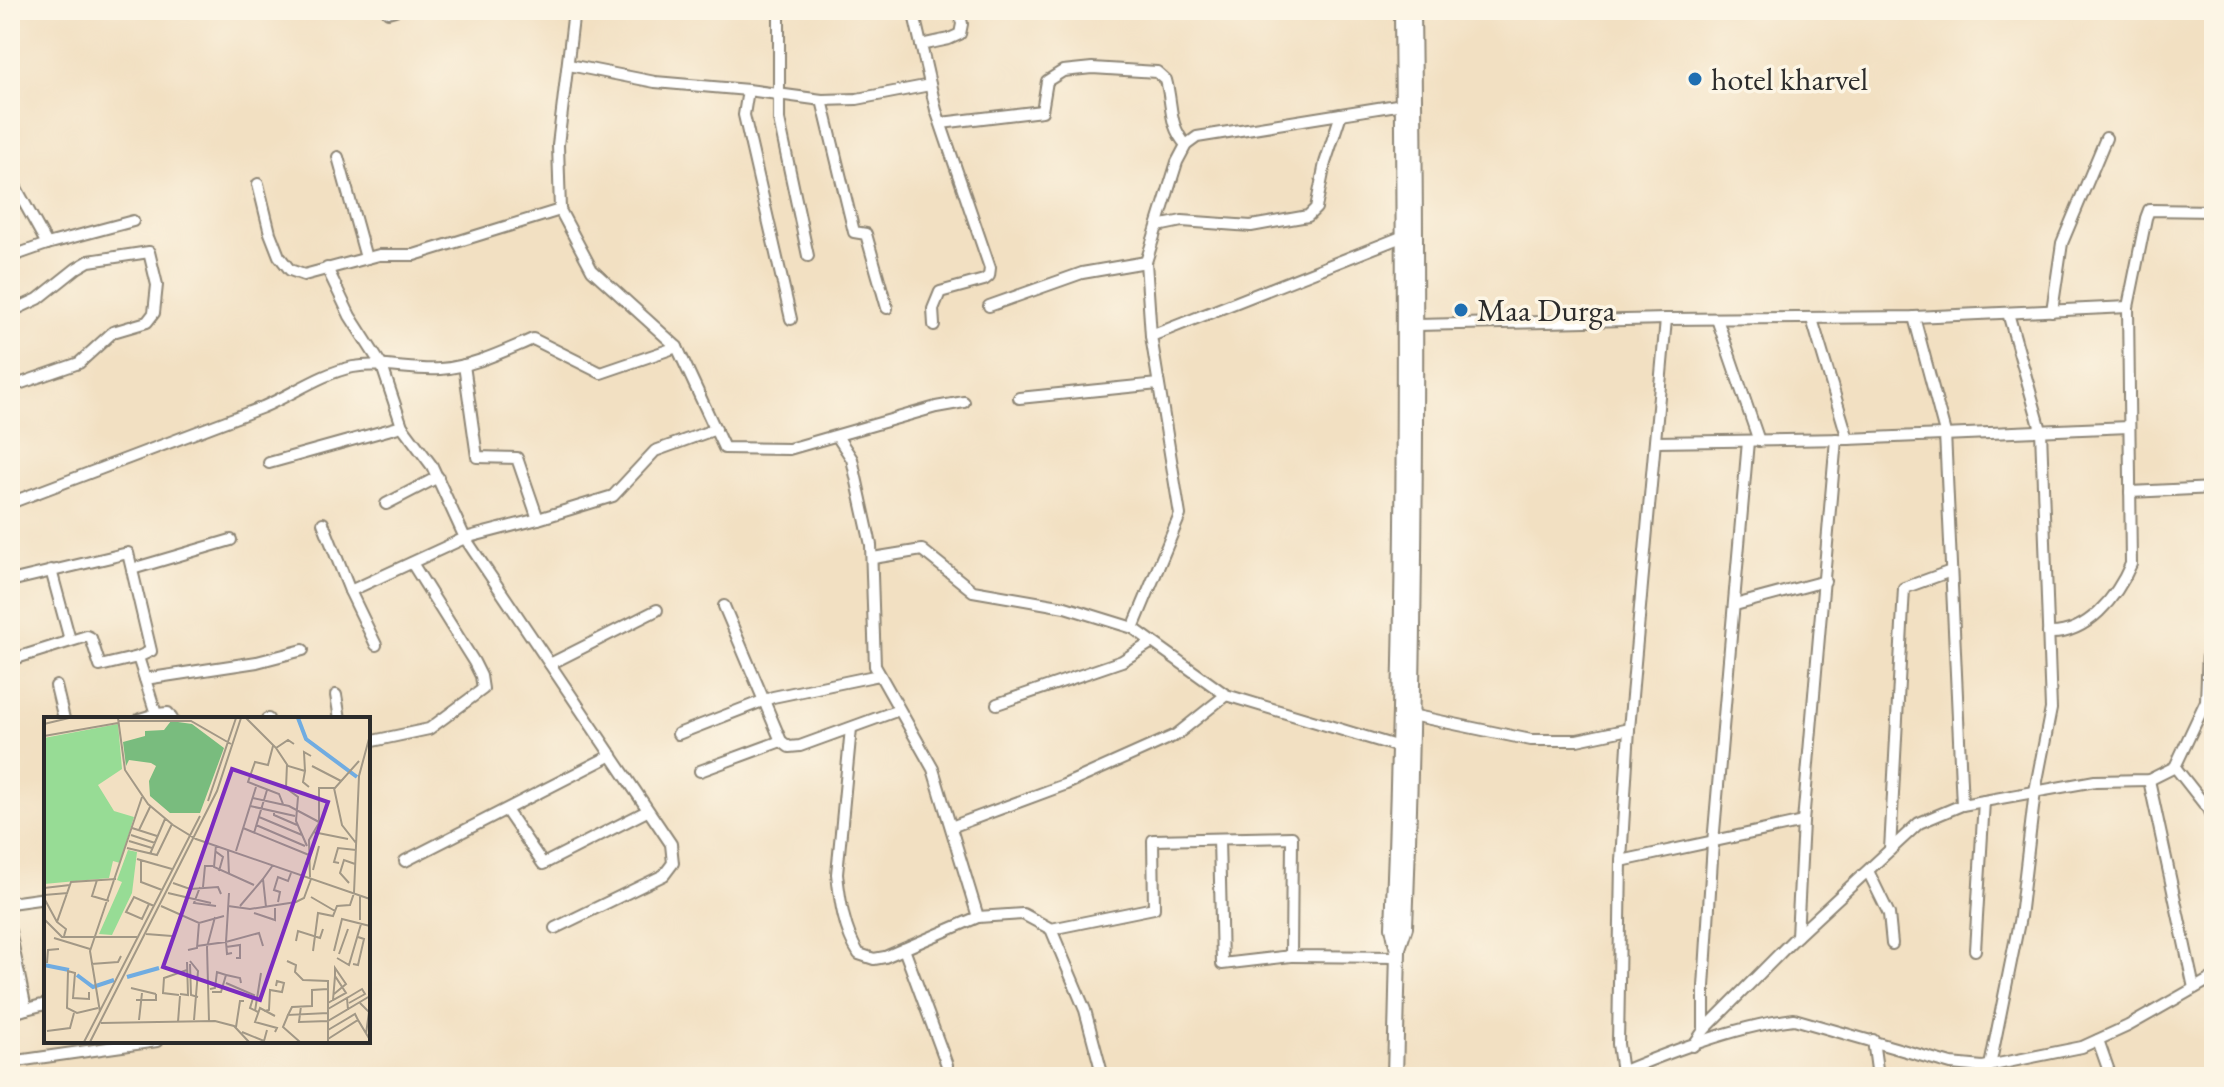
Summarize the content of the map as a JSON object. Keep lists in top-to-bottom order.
{
  "places": ["hotel kharvel", "Maa Durga"]
}
